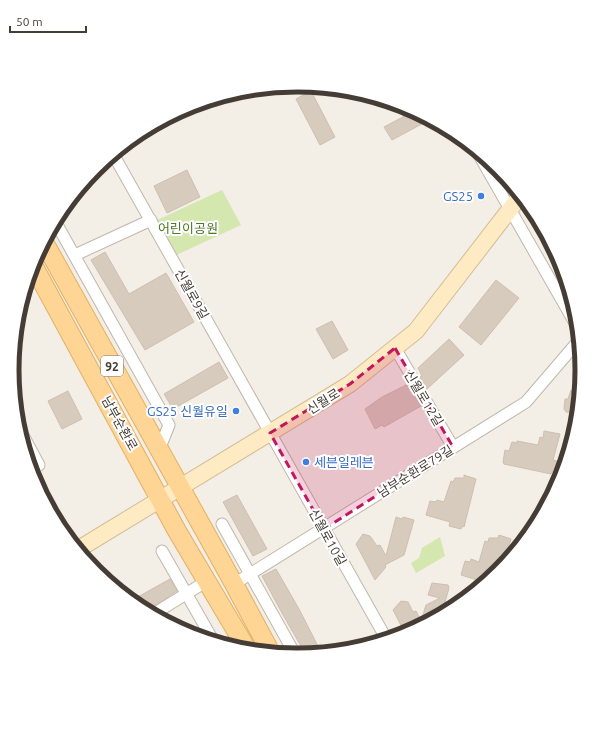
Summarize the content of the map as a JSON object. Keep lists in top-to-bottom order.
{
  "streets": {
    "main road": ["92", "신월로", "남부순환로"],
    "street": [
      "신월로9길",
      "신월로12길",
      "남부순환로79길",
      "신월로10길"
    ]
  },
  "crossings": [
    ["신월로9길", "신월로"],
    ["신월로9길", "신월로10길"],
    ["신월로12길", "신월로"],
    ["신월로12길", "남부순환로79길"],
    ["신월로", "남부순환로"],
    ["신월로", "신월로10길"],
    ["남부순환로", "남부순환로79길"],
    ["남부순환로79길", "신월로10길"]
  ],
  "parks": ["어린이공원"],
  "places": ["GS25", "GS25 신월유일", "세븐일레븐"],
  "scale_bar": "50 m"
}
